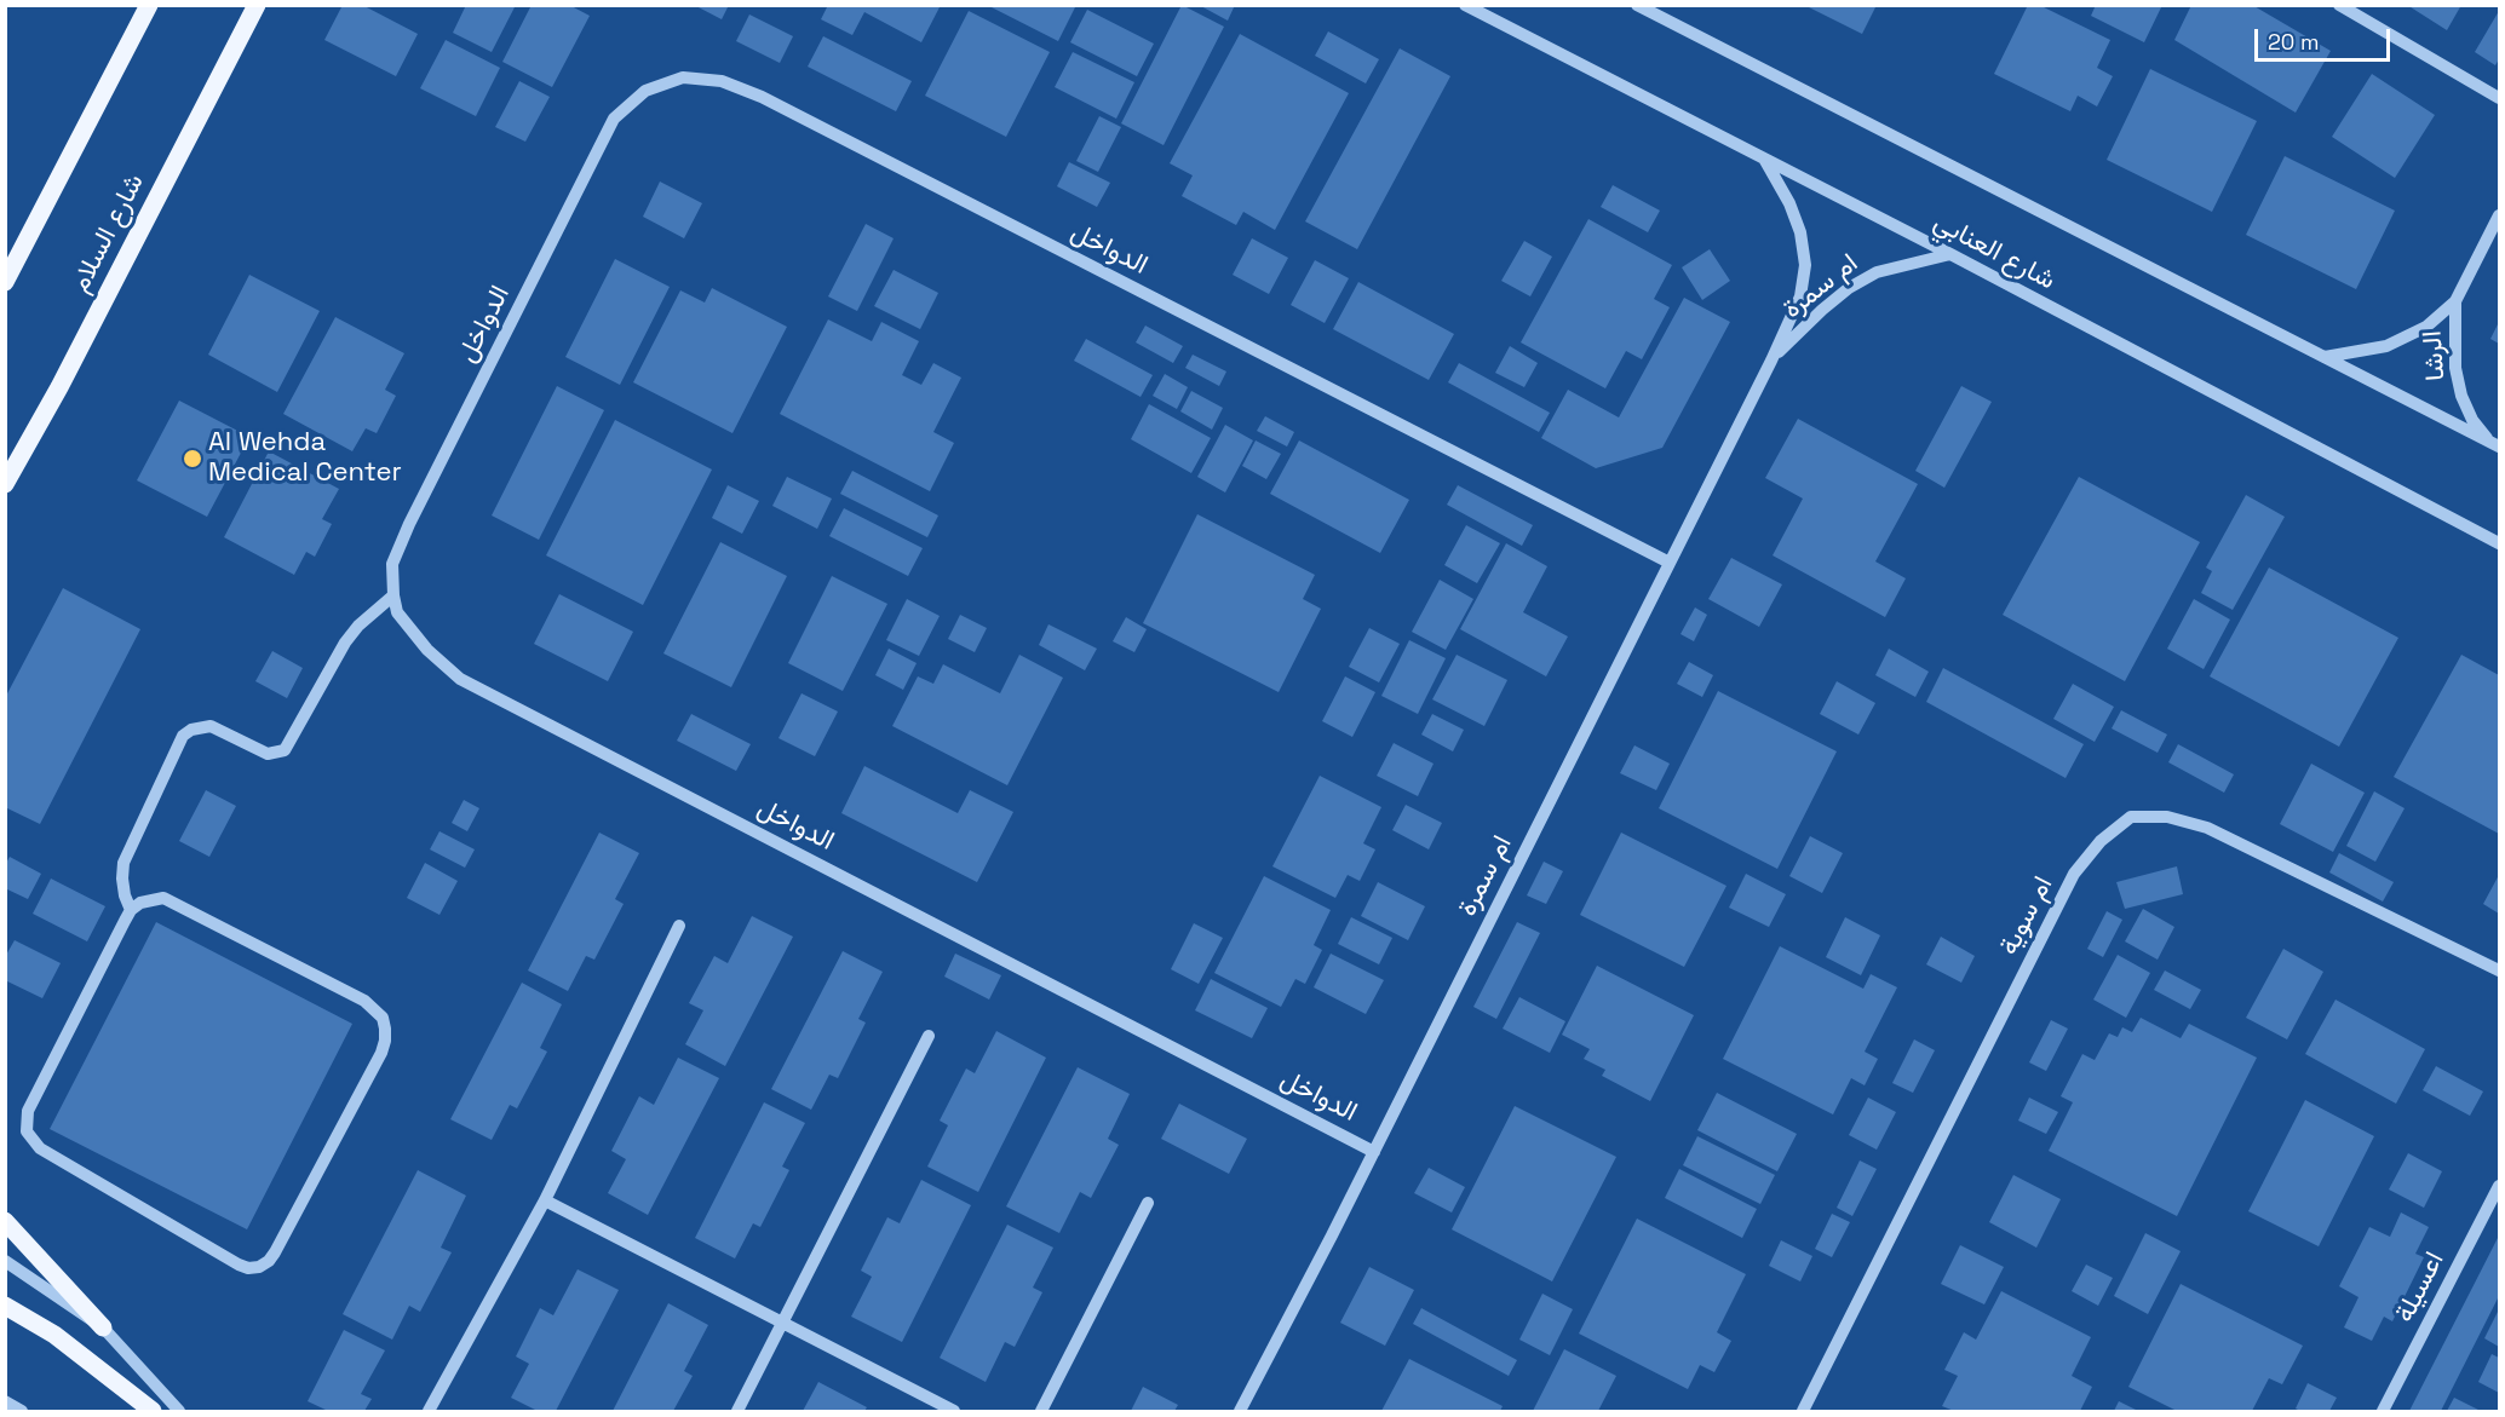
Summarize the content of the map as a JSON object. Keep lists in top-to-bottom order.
{
  "streets": {
    "main road": ["شارع السلام"],
    "street": [
      "الدواخل",
      "شارع العنابي",
      "ام سمرة",
      "الرشا",
      "ام سوية",
      "اعسيلة"
    ]
  },
  "crossings": [
    ["الدواخل", "ام سمرة"],
    ["شارع العنابي", "ام سمرة"],
    ["شارع العنابي", "الرشا"]
  ],
  "places": ["Al Wehda Medical Center"],
  "scale_bar": "20 m"
}
